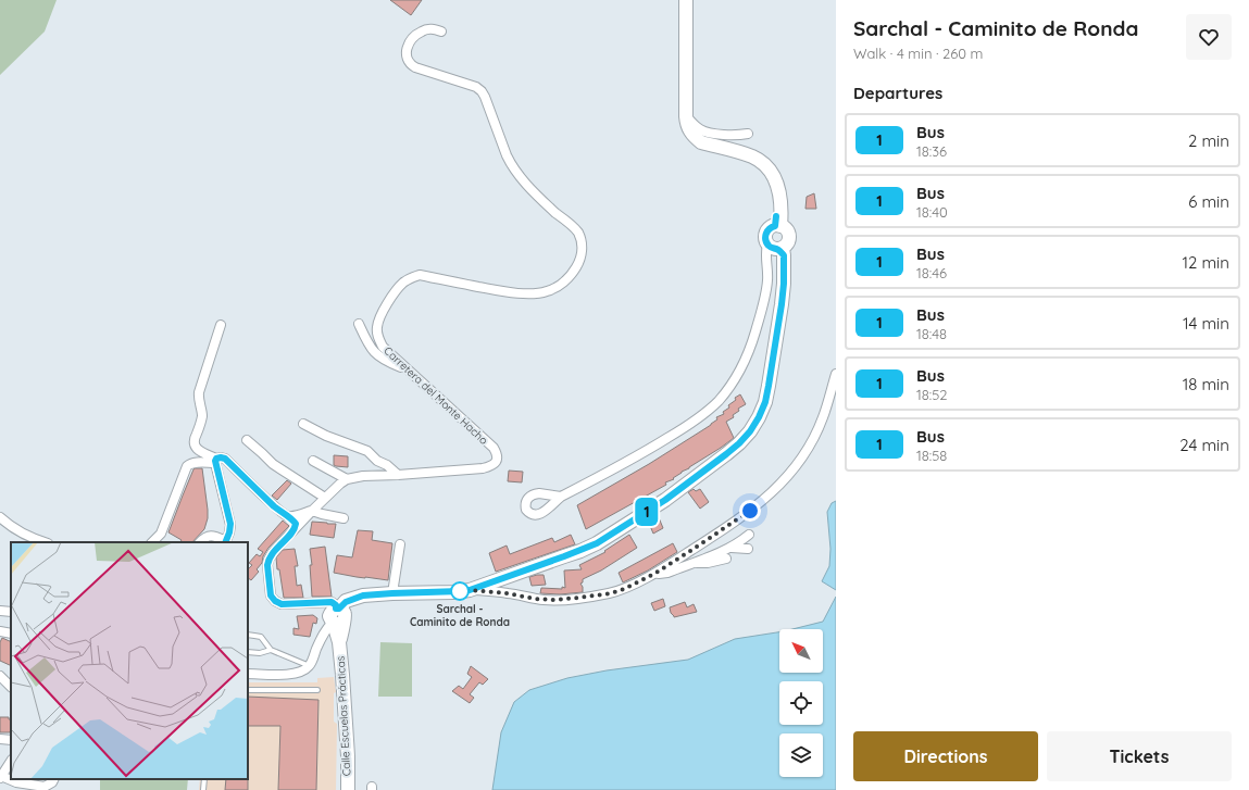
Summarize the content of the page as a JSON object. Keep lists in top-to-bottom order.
{
  "streets": {
    "main road": ["Calle Escuelas Prácticas"],
    "street": ["Carretera del Monte Hacho"]
  },
  "places": ["Sarchal - Caminito de Ronda"],
  "lines": ["bus line 1"],
  "north": "top left",
  "page": {
    "on_map": "1",
    "heading": [
      ["Sarchal - Caminito de Ronda", "Walk · 4 min · 260 m"],
      "Departures"
    ],
    "list": [
      {
        "mark": "1",
        "name": "Bus",
        "note": "18:36",
        "value": "2 min"
      },
      {
        "mark": "1",
        "name": "Bus",
        "note": "18:40",
        "value": "6 min"
      },
      {
        "mark": "1",
        "name": "Bus",
        "note": "18:46",
        "value": "12 min"
      },
      {
        "mark": "1",
        "name": "Bus",
        "note": "18:48",
        "value": "14 min"
      },
      {
        "mark": "1",
        "name": "Bus",
        "note": "18:52",
        "value": "18 min"
      },
      {
        "mark": "1",
        "name": "Bus",
        "note": "18:58",
        "value": "24 min"
      }
    ],
    "buttons": ["Directions", "Tickets"]
  }
}
